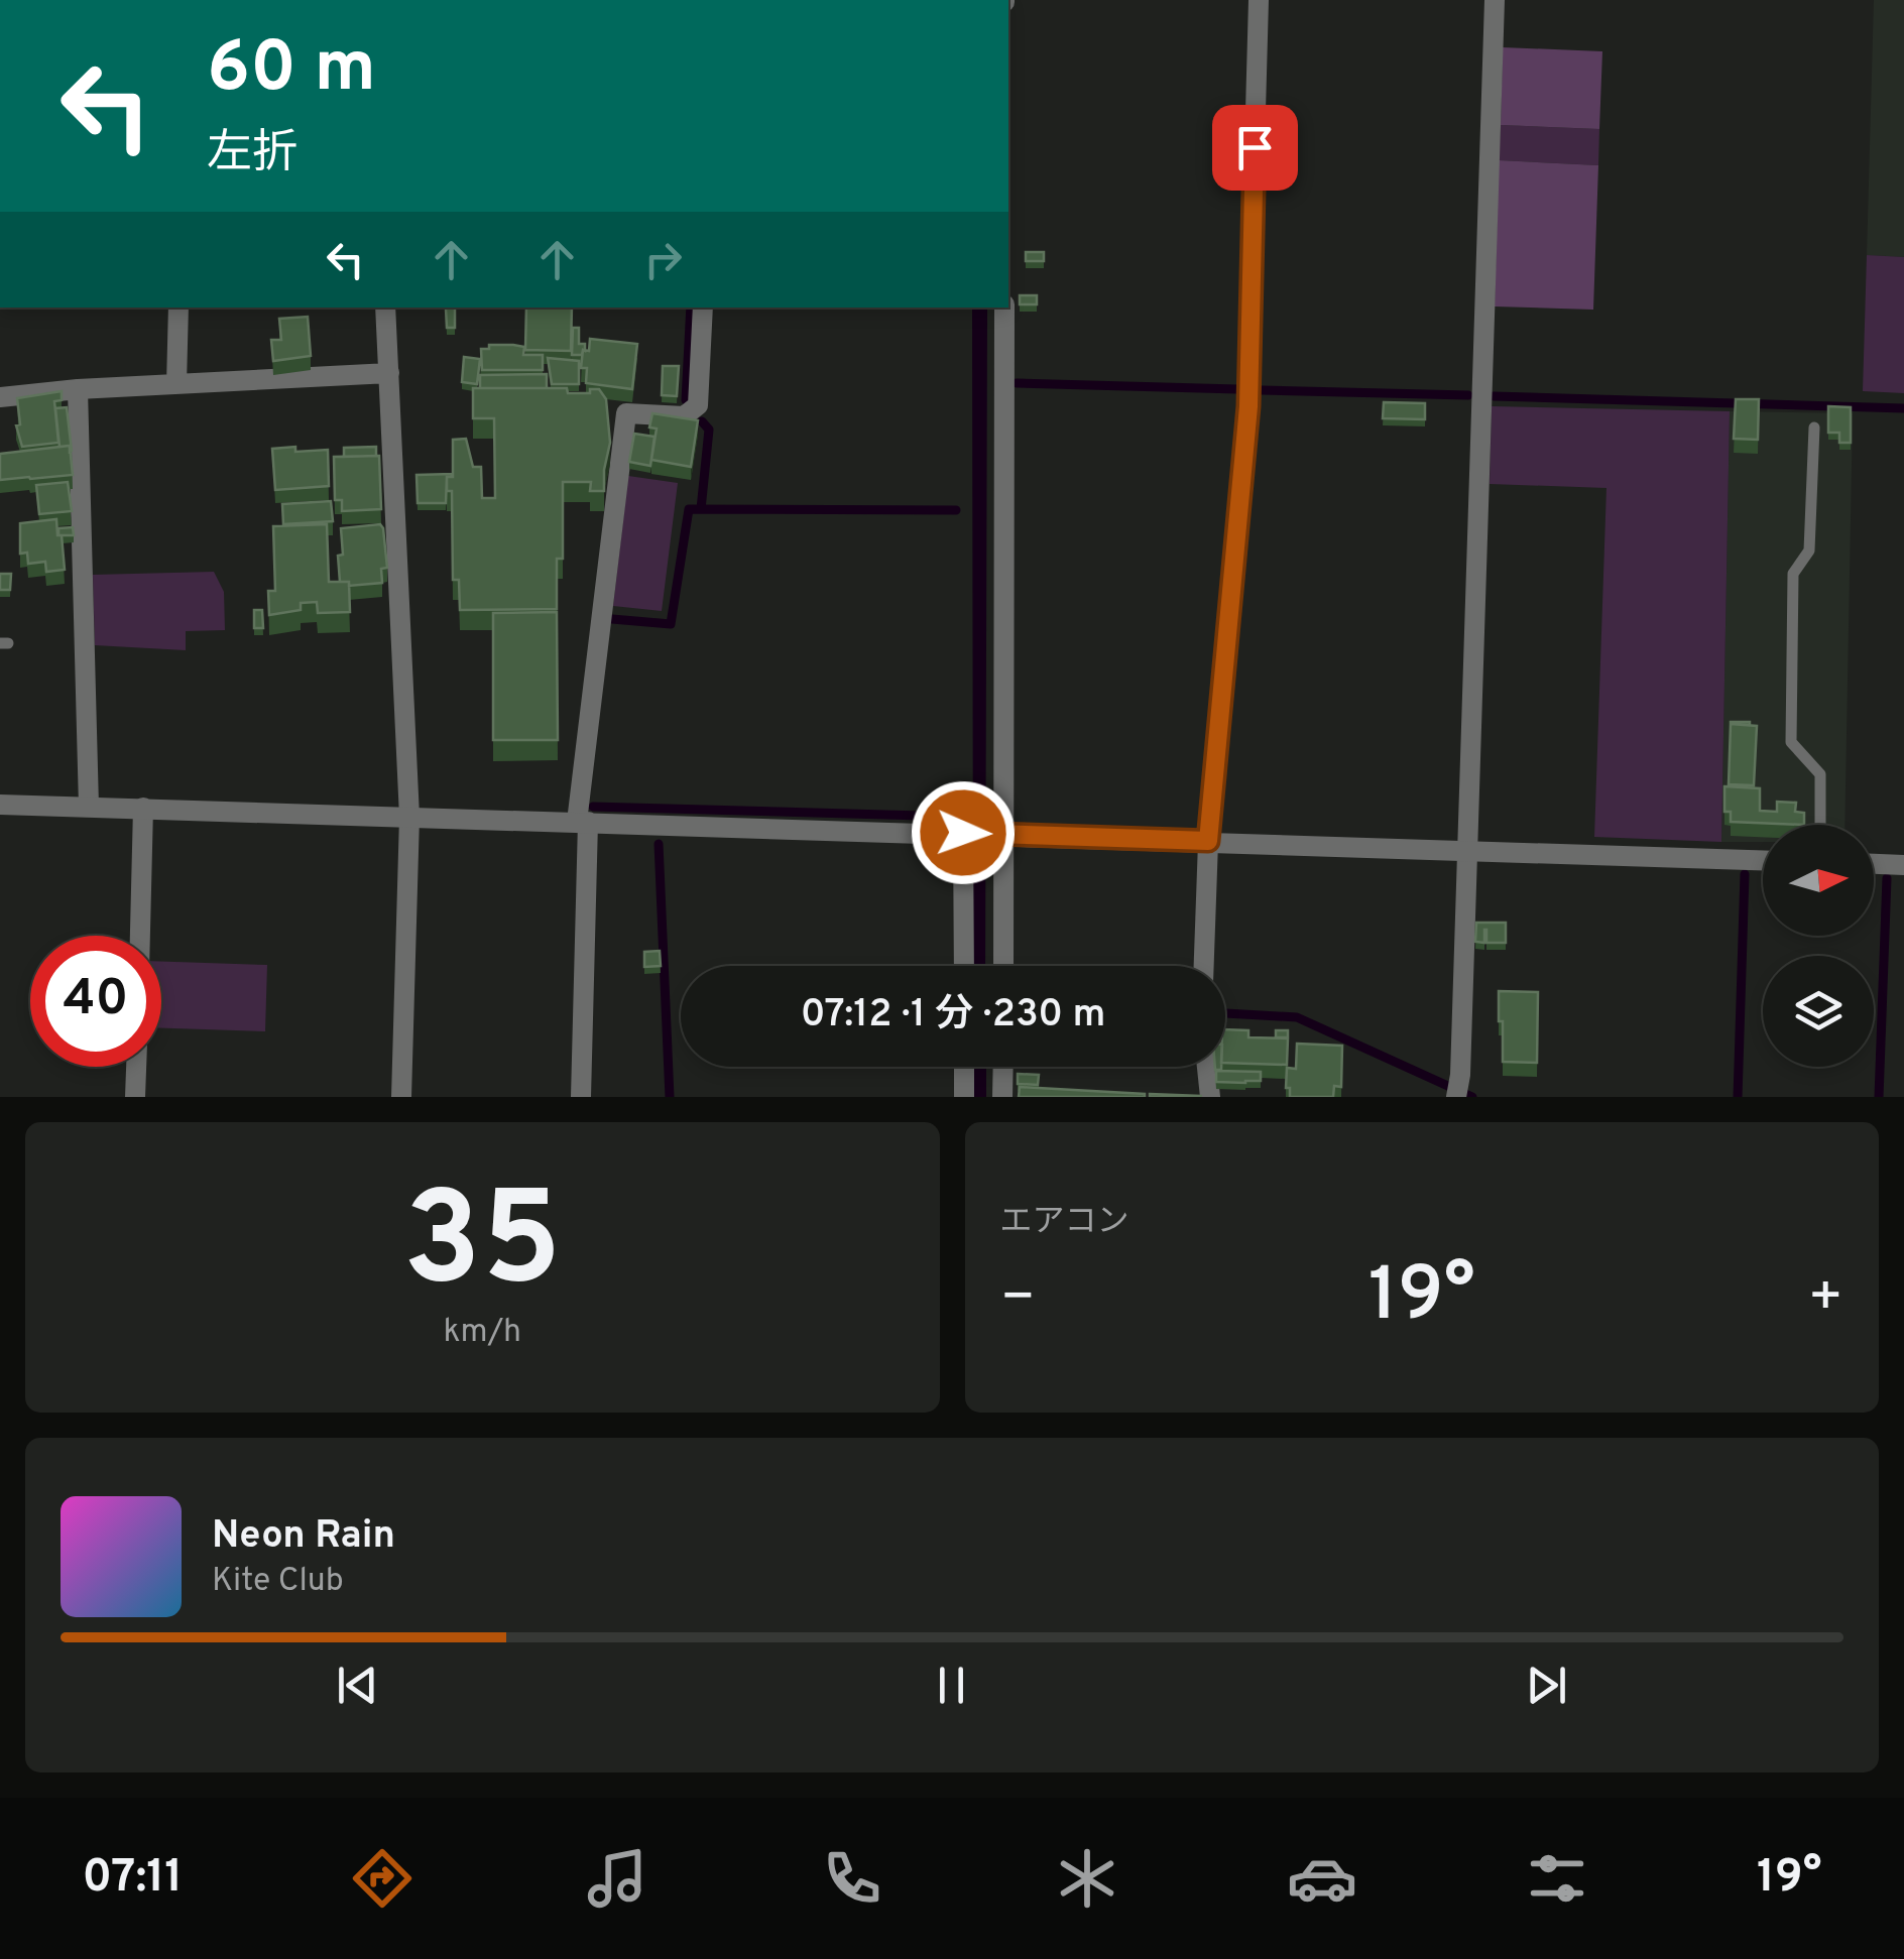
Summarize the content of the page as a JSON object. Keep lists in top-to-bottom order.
{
  "north": "right",
  "page": {
    "turn": ["60 m", "左折"],
    "limit": "40",
    "trip": "07:12 · 1 分 · 230 m",
    "tile": [
      ["35", "km/h"],
      "エアコン"
    ],
    "heat": ["−", "19°", "+"],
    "song": ["Neon Rain", "Kite Club"],
    "tabs": ["07:11", "19°"]
  }
}
